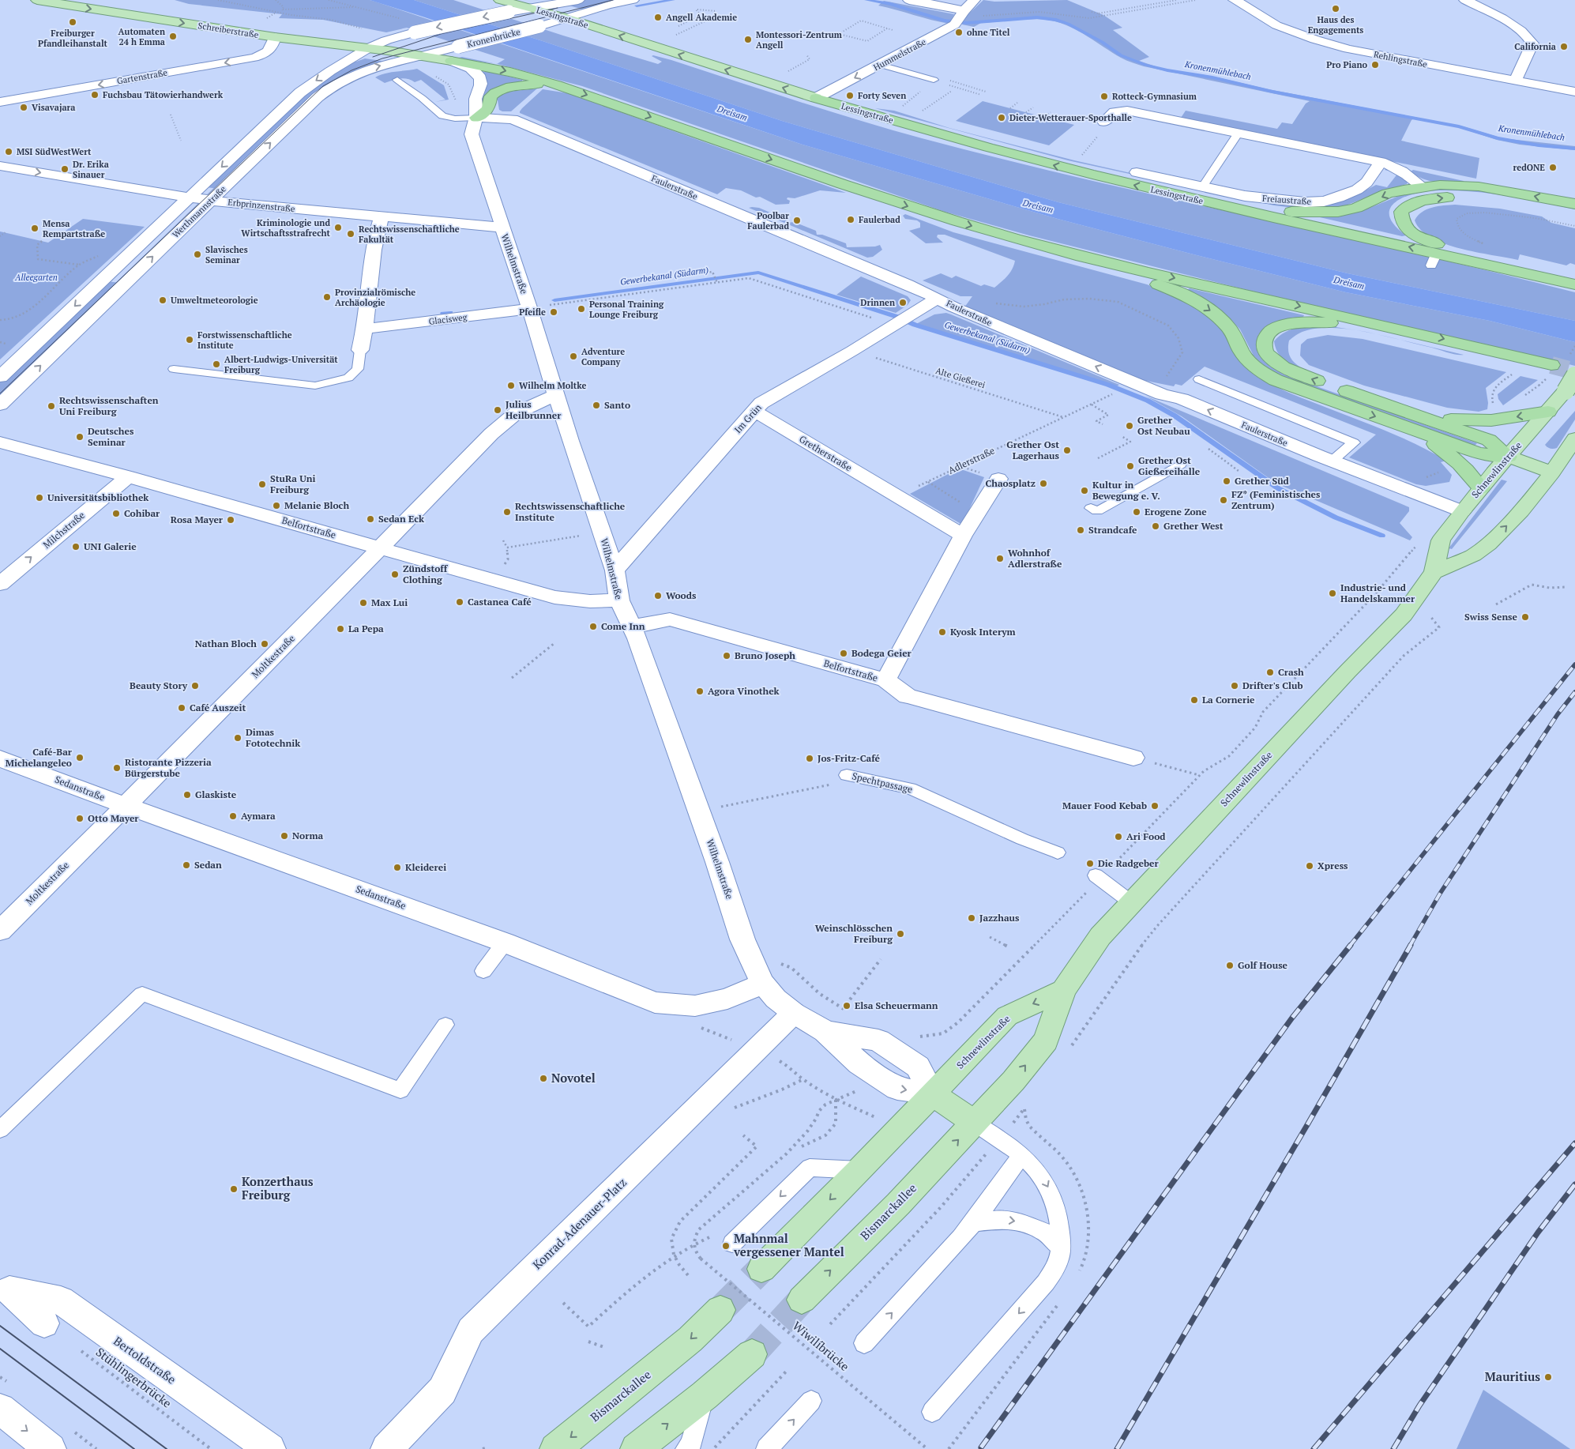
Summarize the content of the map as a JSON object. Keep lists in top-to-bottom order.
{
  "streets": {
    "highway": ["Lessingstraße"],
    "main road": ["Schreiberstraße", "Schnewlinstraße", "Bismarckallee"],
    "street": [
      "Kronenbrücke",
      "Hummelstraße",
      "Rehlingstraße",
      "Gartenstraße",
      "Faulerstraße",
      "Freiaustraße",
      "Erbprinzenstraße",
      "Werthmannstraße",
      "Wilhelmstraße",
      "Glacisweg",
      "Im Grün",
      "Gretherstraße",
      "Belfortstraße",
      "Milchstraße",
      "Moltkestraße",
      "Sedanstraße",
      "Konrad-Adenauer-Platz",
      "Bertoldstraße"
    ],
    "lane": ["Spechtpassage"],
    "path": [
      "Alte Gießerei",
      "Adlerstraße",
      "Wiwilíbrücke",
      "Stühlingerbrücke"
    ]
  },
  "crossings": [
    ["Lessingstraße", "Kronenbrücke"],
    ["Lessingstraße", "Hummelstraße"],
    ["Schreiberstraße", "Kronenbrücke"],
    ["Schreiberstraße", "Gartenstraße"],
    ["Schreiberstraße", "Werthmannstraße"],
    ["Schreiberstraße", "Wilhelmstraße"],
    ["Kronenbrücke", "Werthmannstraße"],
    ["Faulerstraße", "Wilhelmstraße"],
    ["Faulerstraße", "Im Grün"],
    ["Faulerstraße", "Schnewlinstraße"],
    ["Erbprinzenstraße", "Werthmannstraße"],
    ["Erbprinzenstraße", "Wilhelmstraße"],
    ["Wilhelmstraße", "Glacisweg"],
    ["Wilhelmstraße", "Im Grün"],
    ["Wilhelmstraße", "Schnewlinstraße"],
    ["Wilhelmstraße", "Belfortstraße"],
    ["Wilhelmstraße", "Moltkestraße"],
    ["Wilhelmstraße", "Spechtpassage"],
    ["Wilhelmstraße", "Sedanstraße"],
    ["Wilhelmstraße", "Konrad-Adenauer-Platz"],
    ["Alte Gießerei", "Im Grün"],
    ["Alte Gießerei", "Adlerstraße"],
    ["Im Grün", "Gretherstraße"],
    ["Gretherstraße", "Adlerstraße"],
    ["Schnewlinstraße", "Bismarckallee"],
    ["Belfortstraße", "Milchstraße"],
    ["Belfortstraße", "Moltkestraße"],
    ["Moltkestraße", "Sedanstraße"],
    ["Bertoldstraße", "Stühlingerbrücke"]
  ],
  "one_way": [
    "Lessingstraße",
    "Schreiberstraße",
    "Hummelstraße",
    "Gartenstraße",
    "Faulerstraße",
    "Erbprinzenstraße",
    "Milchstraße"
  ],
  "water": ["Kronenmühlebach", "Dreisam", "Gewerbekanal (Südarm)"],
  "parks": ["Alleegarten"],
  "places": [
    "Haus des Engagements",
    "Angell Akademie",
    "Freiburger Pfandleihanstalt",
    "ohne Titel",
    "Automaten 24 h Emma",
    "Montessori-Zentrum Angell",
    "California",
    "Pro Piano",
    "Fuchsbau Tätowierhandwerk",
    "Forty Seven",
    "Rotteck-Gymnasium",
    "Visavajara",
    "Dieter-Wetterauer-Sporthalle",
    "MSI SüdWestWert",
    "redONE",
    "Dr. Erika Sinauer",
    "Faulerbad",
    "Poolbar Faulerbad",
    "Kriminologie und Wirtschaftsstrafrecht",
    "Mensa Rempartstraße",
    "Rechtswissenschaftliche Fakultät",
    "Slavisches Seminar",
    "Provinzialrömische Archäologie",
    "Umweltmeteorologie",
    "Drinnen",
    "Personal Training Lounge Freiburg",
    "Pfeifle",
    "Forstwissenschaftliche Institute",
    "Adventure Company",
    "Albert-Ludwigs-Universität Freiburg",
    "Wilhelm Moltke",
    "Santo",
    "Rechtswissenschaften Uni Freiburg",
    "Julius Heilbrunner",
    "Grether Ost Neubau",
    "Deutsches Seminar",
    "Grether Ost Lagerhaus",
    "Grether Ost Gießereihalle",
    "Grether Süd",
    "Chaosplatz",
    "StuRa Uni Freiburg",
    "Kultur in Bewegung e. V.",
    "Universitätsbibliothek",
    "FZ* (Feministisches Zentrum)",
    "Melanie Bloch",
    "Rechtswissenschaftliche Institute",
    "Erogene Zone",
    "Cohibar",
    "Sedan Eck",
    "Rosa Mayer",
    "Grether West",
    "Strandcafe",
    "UNI Galerie",
    "Wohnhof Adlerstraße",
    "Zündstoff Clothing",
    "Industrie- und Handelskammer",
    "Woods",
    "Castanea Café",
    "Max Lui",
    "Swiss Sense",
    "Come Inn",
    "La Pepa",
    "Kyosk Interym",
    "Nathan Bloch",
    "Bodega Geier",
    "Bruno Joseph",
    "Crash",
    "Beauty Story",
    "Drifter's Club",
    "Agora Vinothek",
    "La Cornerie",
    "Café Auszeit",
    "Dimas Fototechnik",
    "Café-Bar Michelangeleo",
    "Jos-Fritz-Café",
    "Ristorante Pizzeria Bürgerstube",
    "Glaskiste",
    "Mauer Food Kebab",
    "Aymara",
    "Otto Mayer",
    "Norma",
    "Ari Food",
    "Die Radgeber",
    "Sedan",
    "Xpress",
    "Kleiderei",
    "Jazzhaus",
    "Weinschlösschen Freiburg",
    "Golf House",
    "Elsa Scheuermann",
    "Novotel",
    "Konzerthaus Freiburg",
    "Mahnmal vergessener Mantel",
    "Mauritius"
  ]
}
